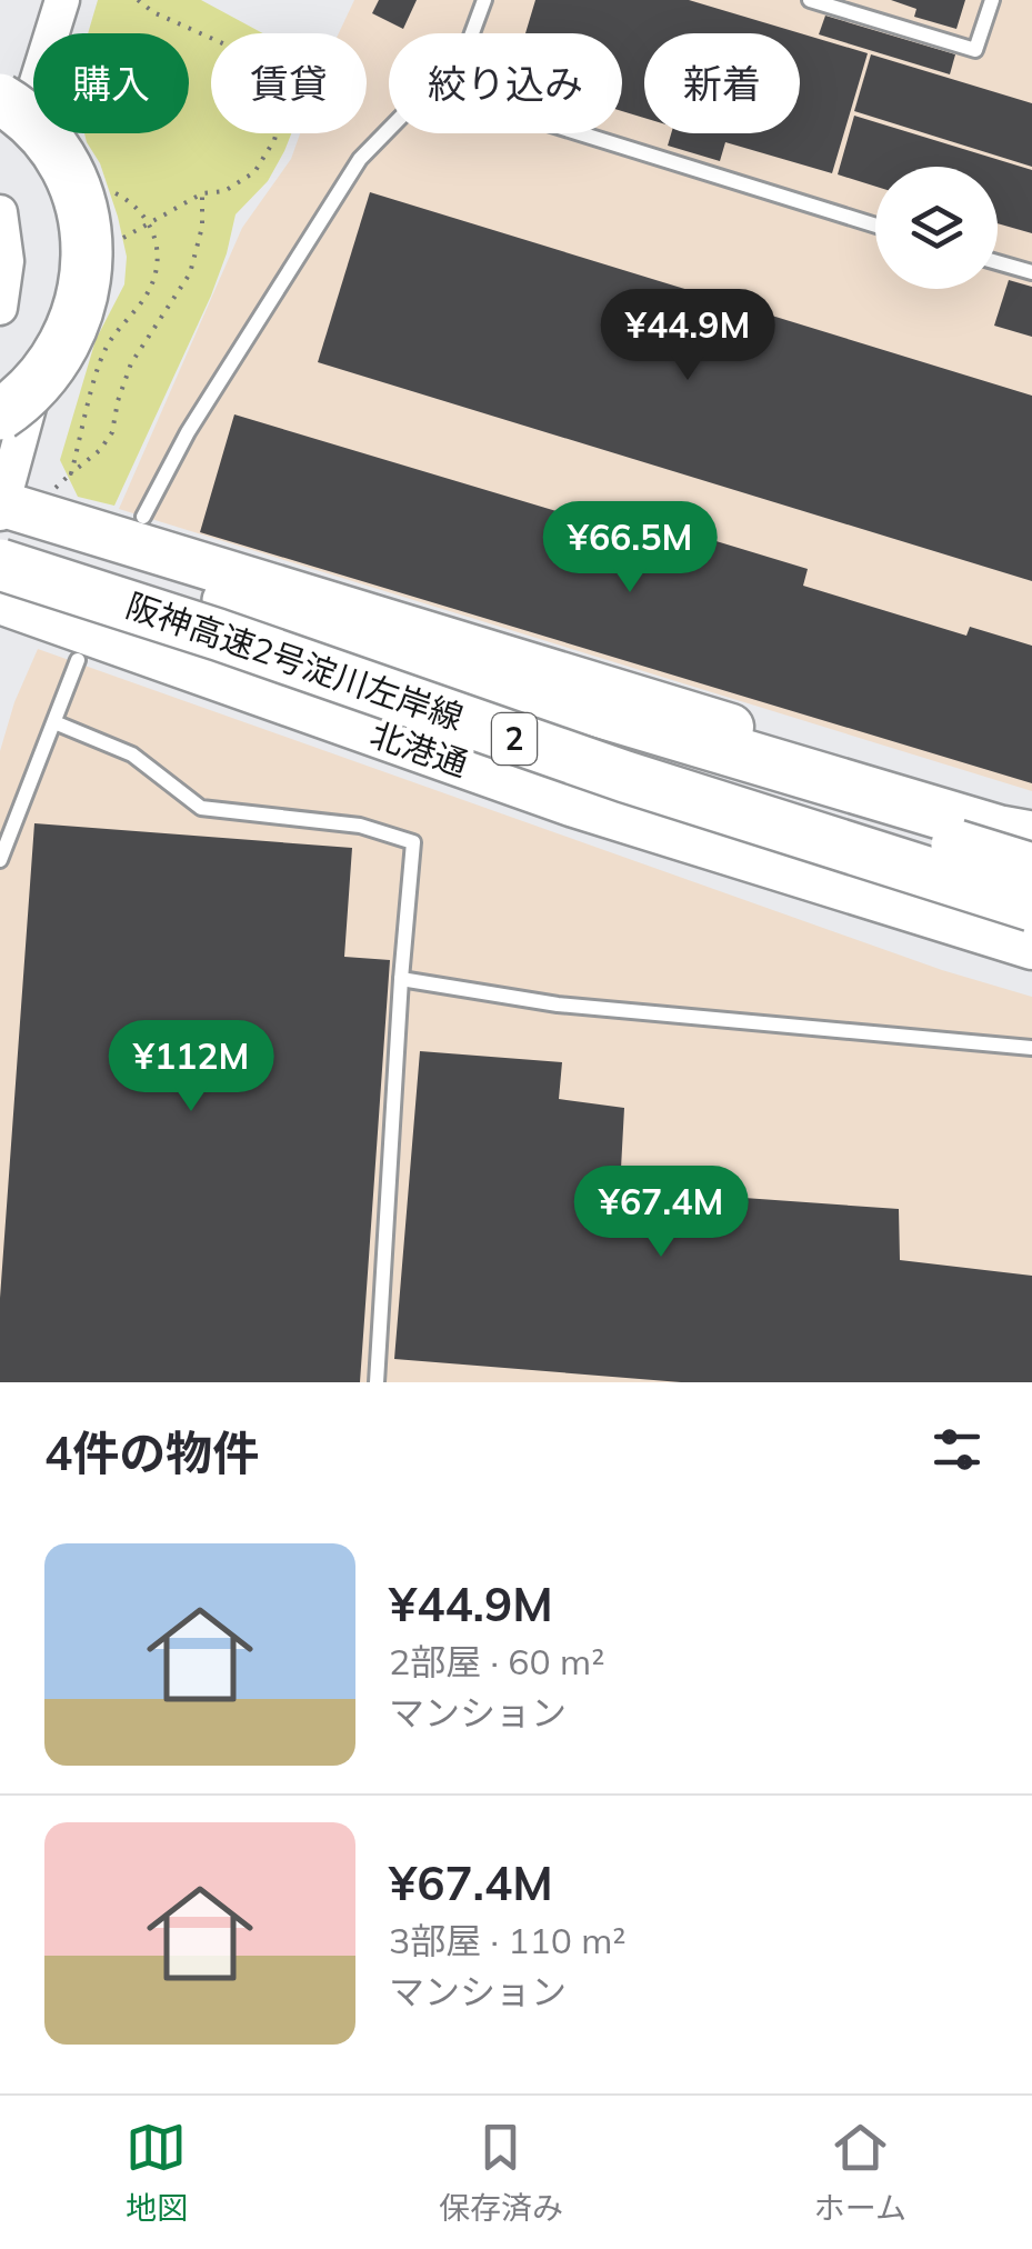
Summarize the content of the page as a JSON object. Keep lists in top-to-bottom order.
{
  "streets": {
    "highway": ["阪神高速2号淀川左岸線", "2"],
    "main road": ["北港通"]
  },
  "page": {
    "chip": [
      "購入",
      "賃貸",
      "絞り込み",
      "新着"
    ],
    "price": [
      "¥44.9M",
      "¥66.5M",
      "¥112M",
      "¥67.4M"
    ],
    "heading": "4件の物件",
    "list": [
      {
        "name": "¥44.9M",
        "note": "2部屋 · 60 m² · マンション"
      },
      {
        "name": "¥67.4M",
        "note": "3部屋 · 110 m² · マンション"
      }
    ],
    "tabs": ["地図", "保存済み", "ホーム"]
  }
}
